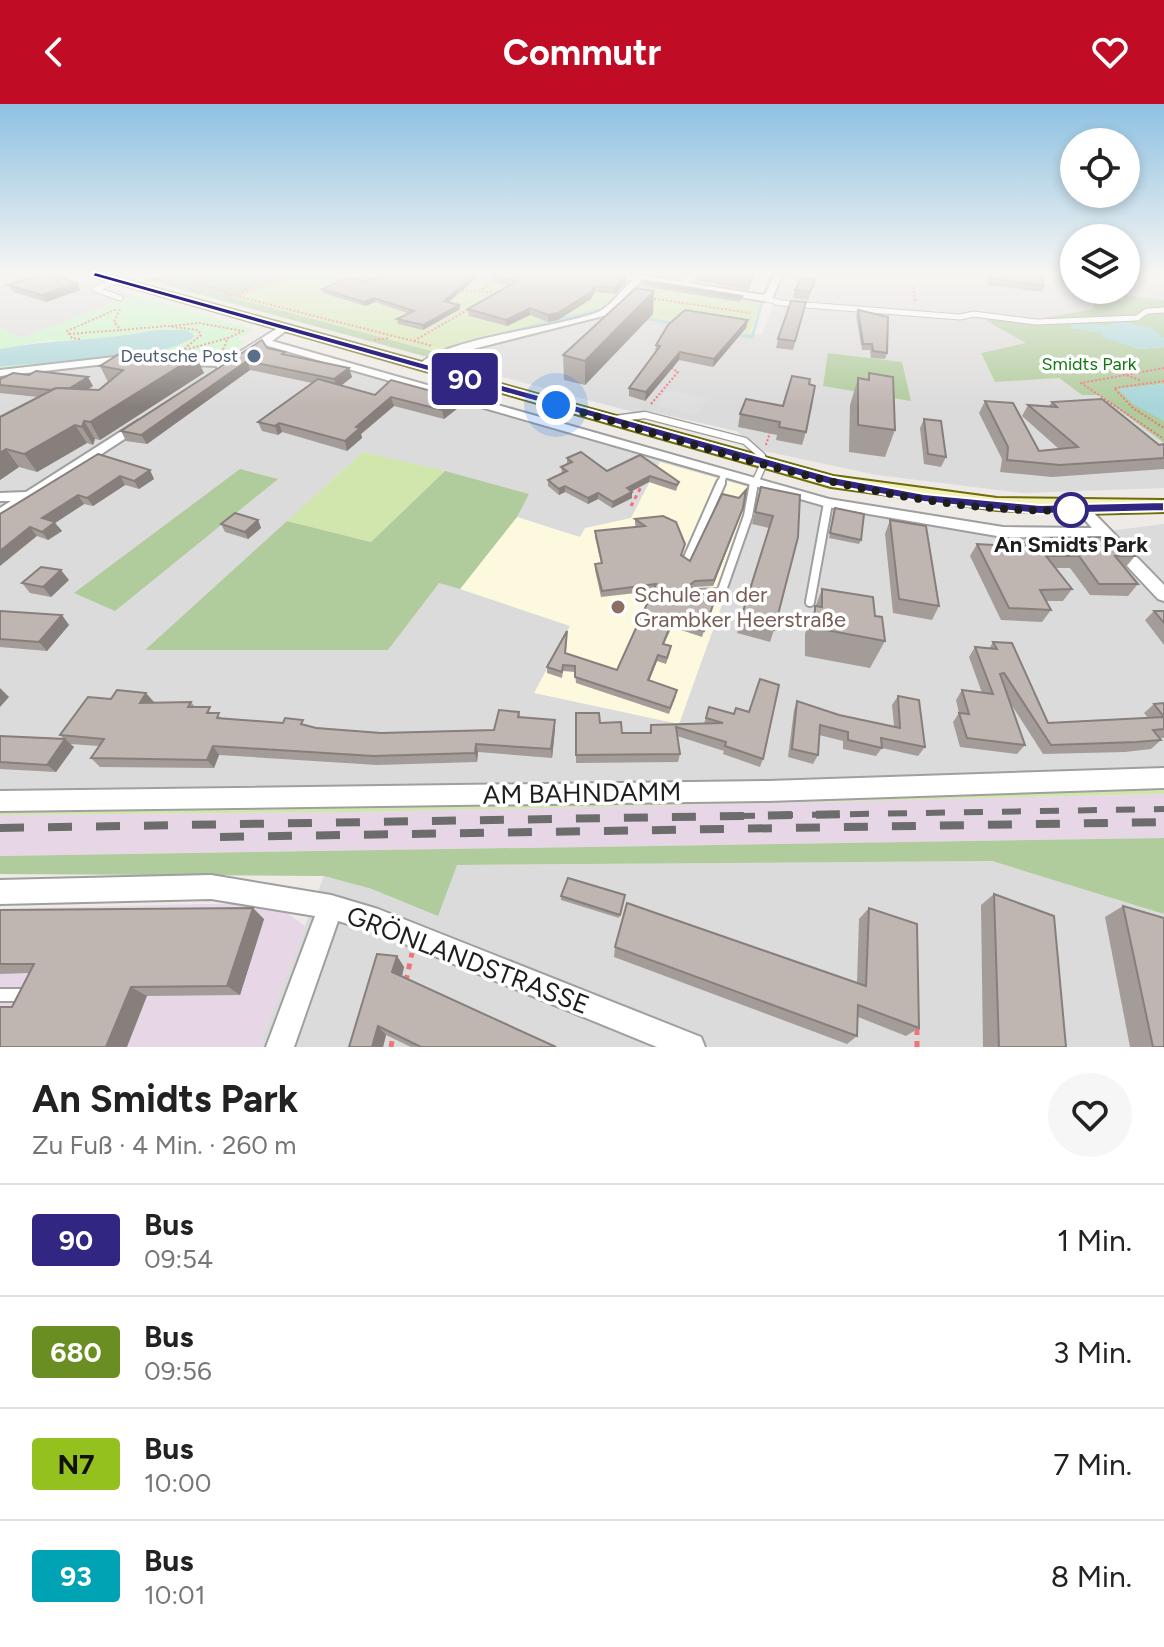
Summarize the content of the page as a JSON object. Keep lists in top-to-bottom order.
{
  "streets": {
    "street": ["AM BAHNDAMM", "GRÖNLANDSTRASSE"]
  },
  "parks": ["Smidts Park"],
  "places": ["Deutsche Post", "An Smidts Park", "Schule an der Grambker Heerstraße"],
  "lines": ["bus line 90"],
  "page": {
    "header": "Commutr",
    "on_map": "90",
    "heading": ["An Smidts Park", "Zu Fuß · 4 Min. · 260 m"],
    "list": [
      {
        "mark": "90",
        "name": "Bus",
        "note": "09:54",
        "value": "1 Min."
      },
      {
        "mark": "680",
        "name": "Bus",
        "note": "09:56",
        "value": "3 Min."
      },
      {
        "mark": "N7",
        "name": "Bus",
        "note": "10:00",
        "value": "7 Min."
      },
      {
        "mark": "93",
        "name": "Bus",
        "note": "10:01",
        "value": "8 Min."
      }
    ]
  }
}
